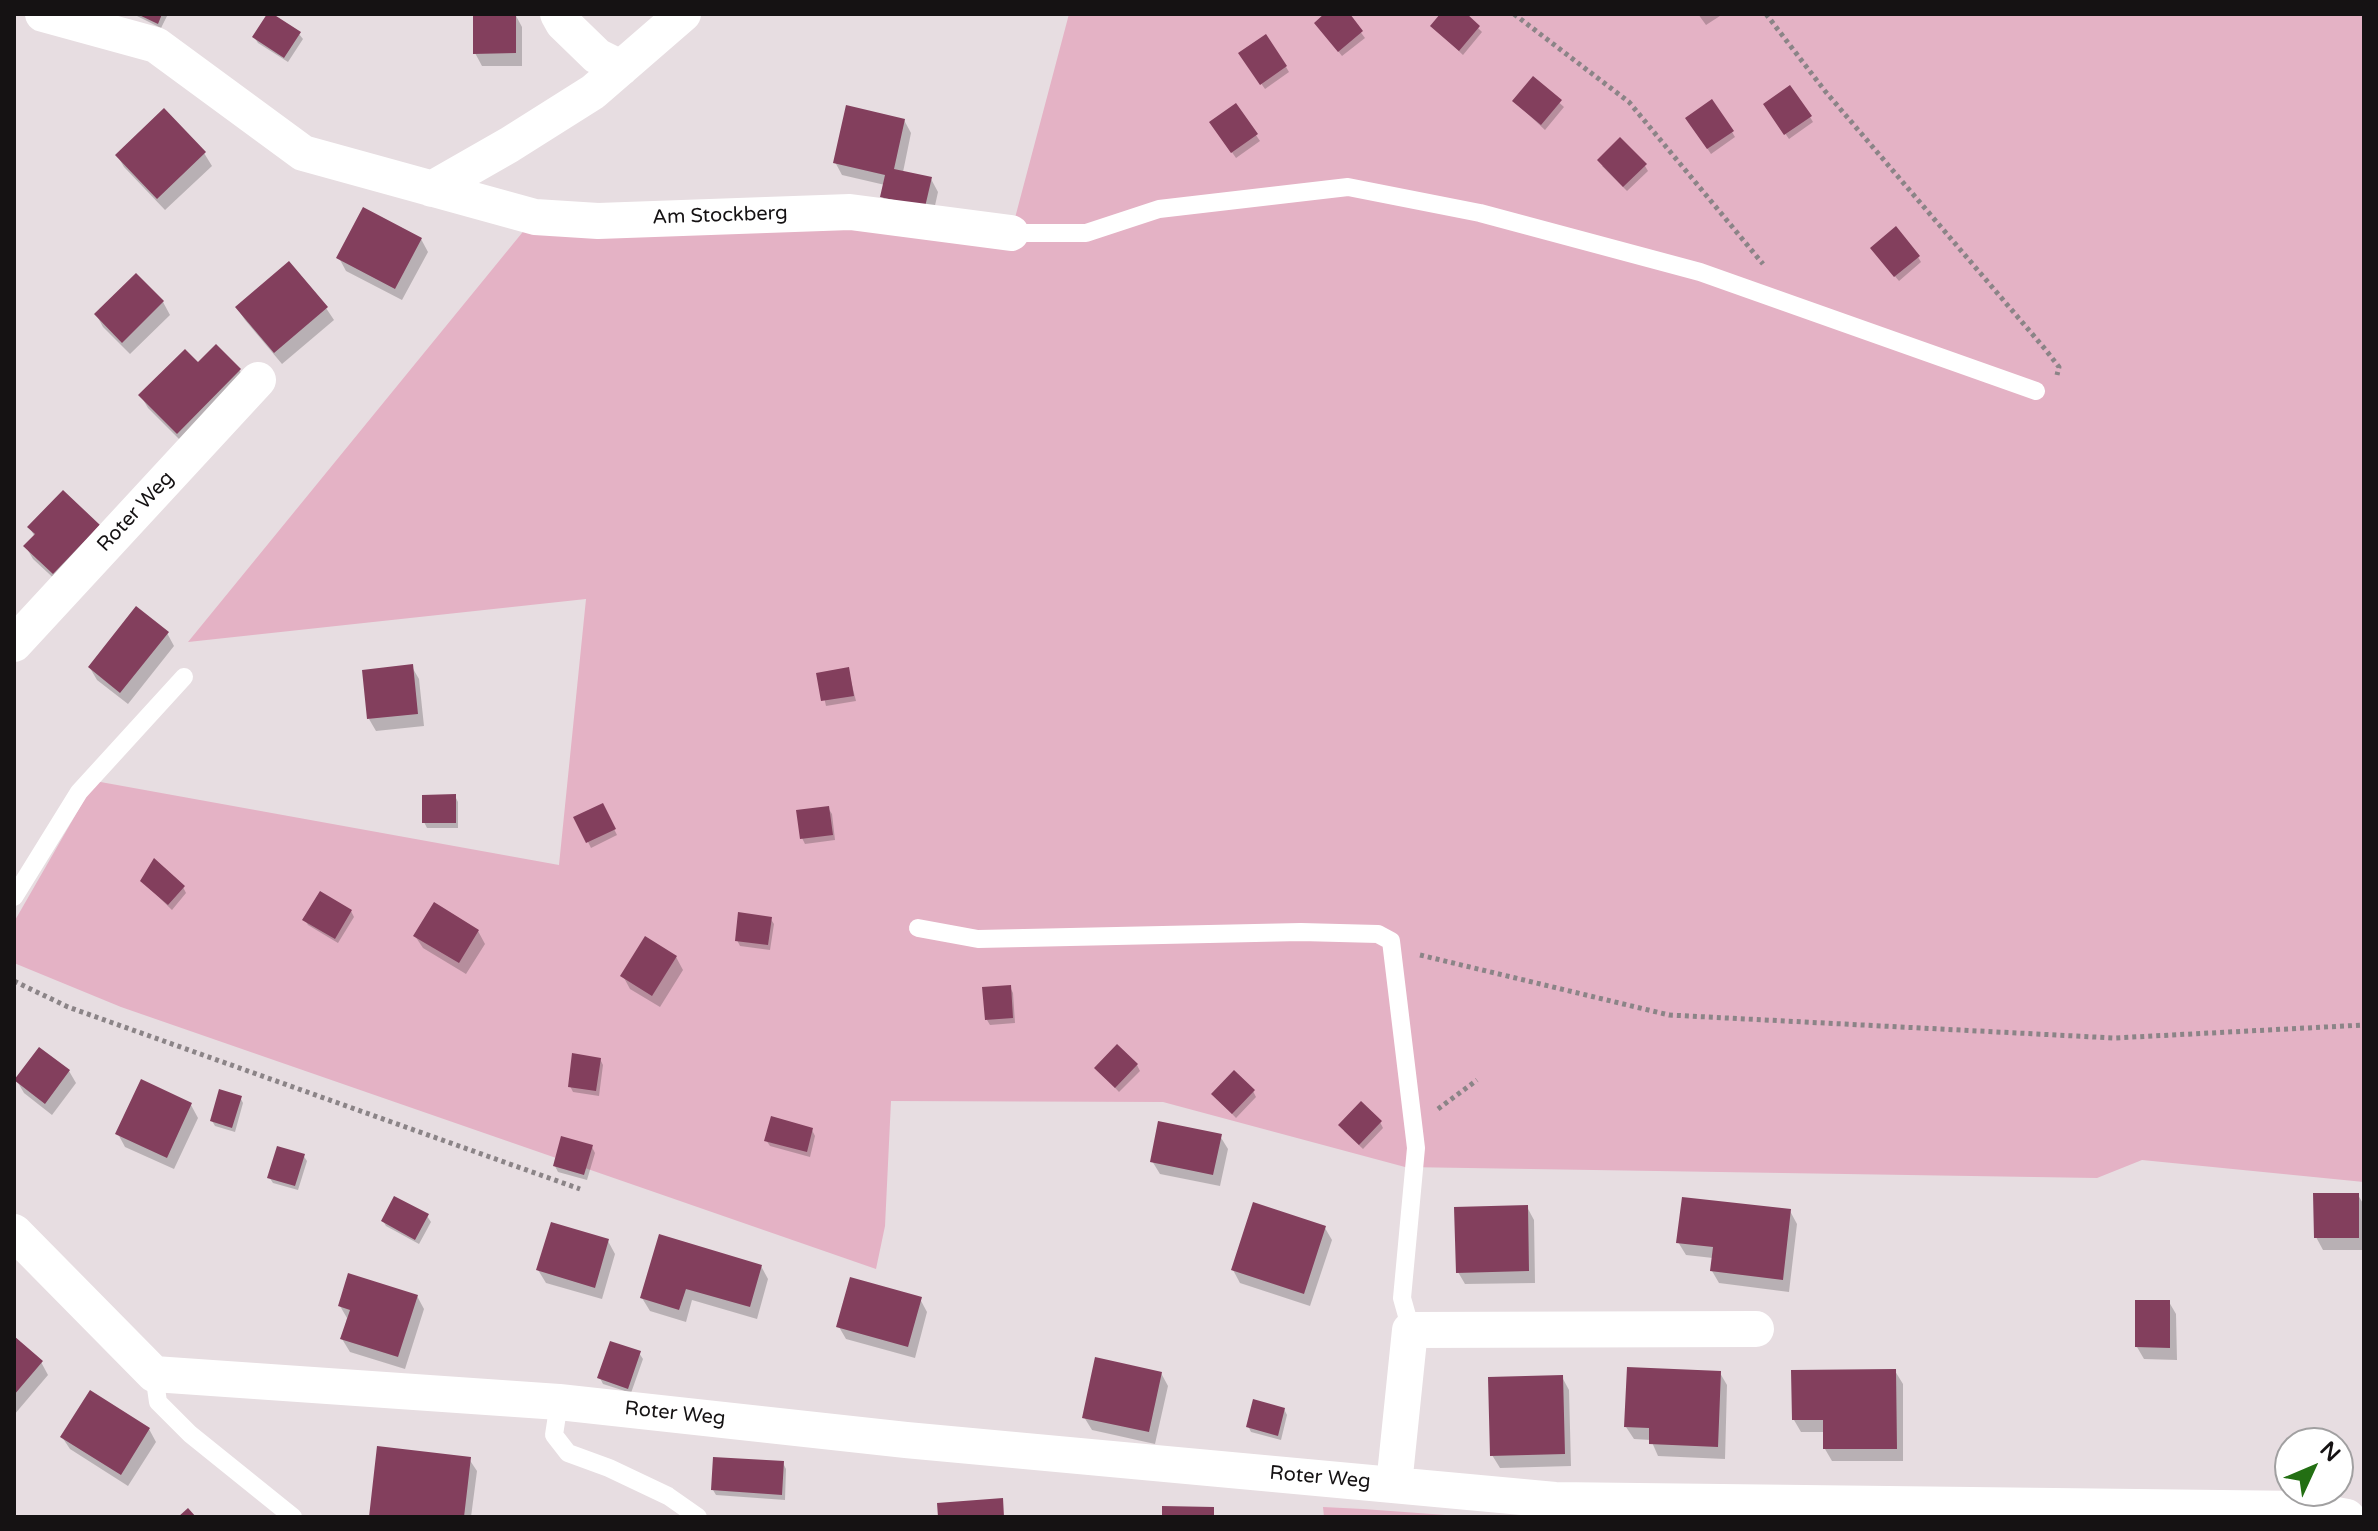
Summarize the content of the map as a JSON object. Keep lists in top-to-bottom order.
{
  "streets": {
    "street": ["Am Stockberg", "Roter Weg"]
  },
  "north": "top right"
}
